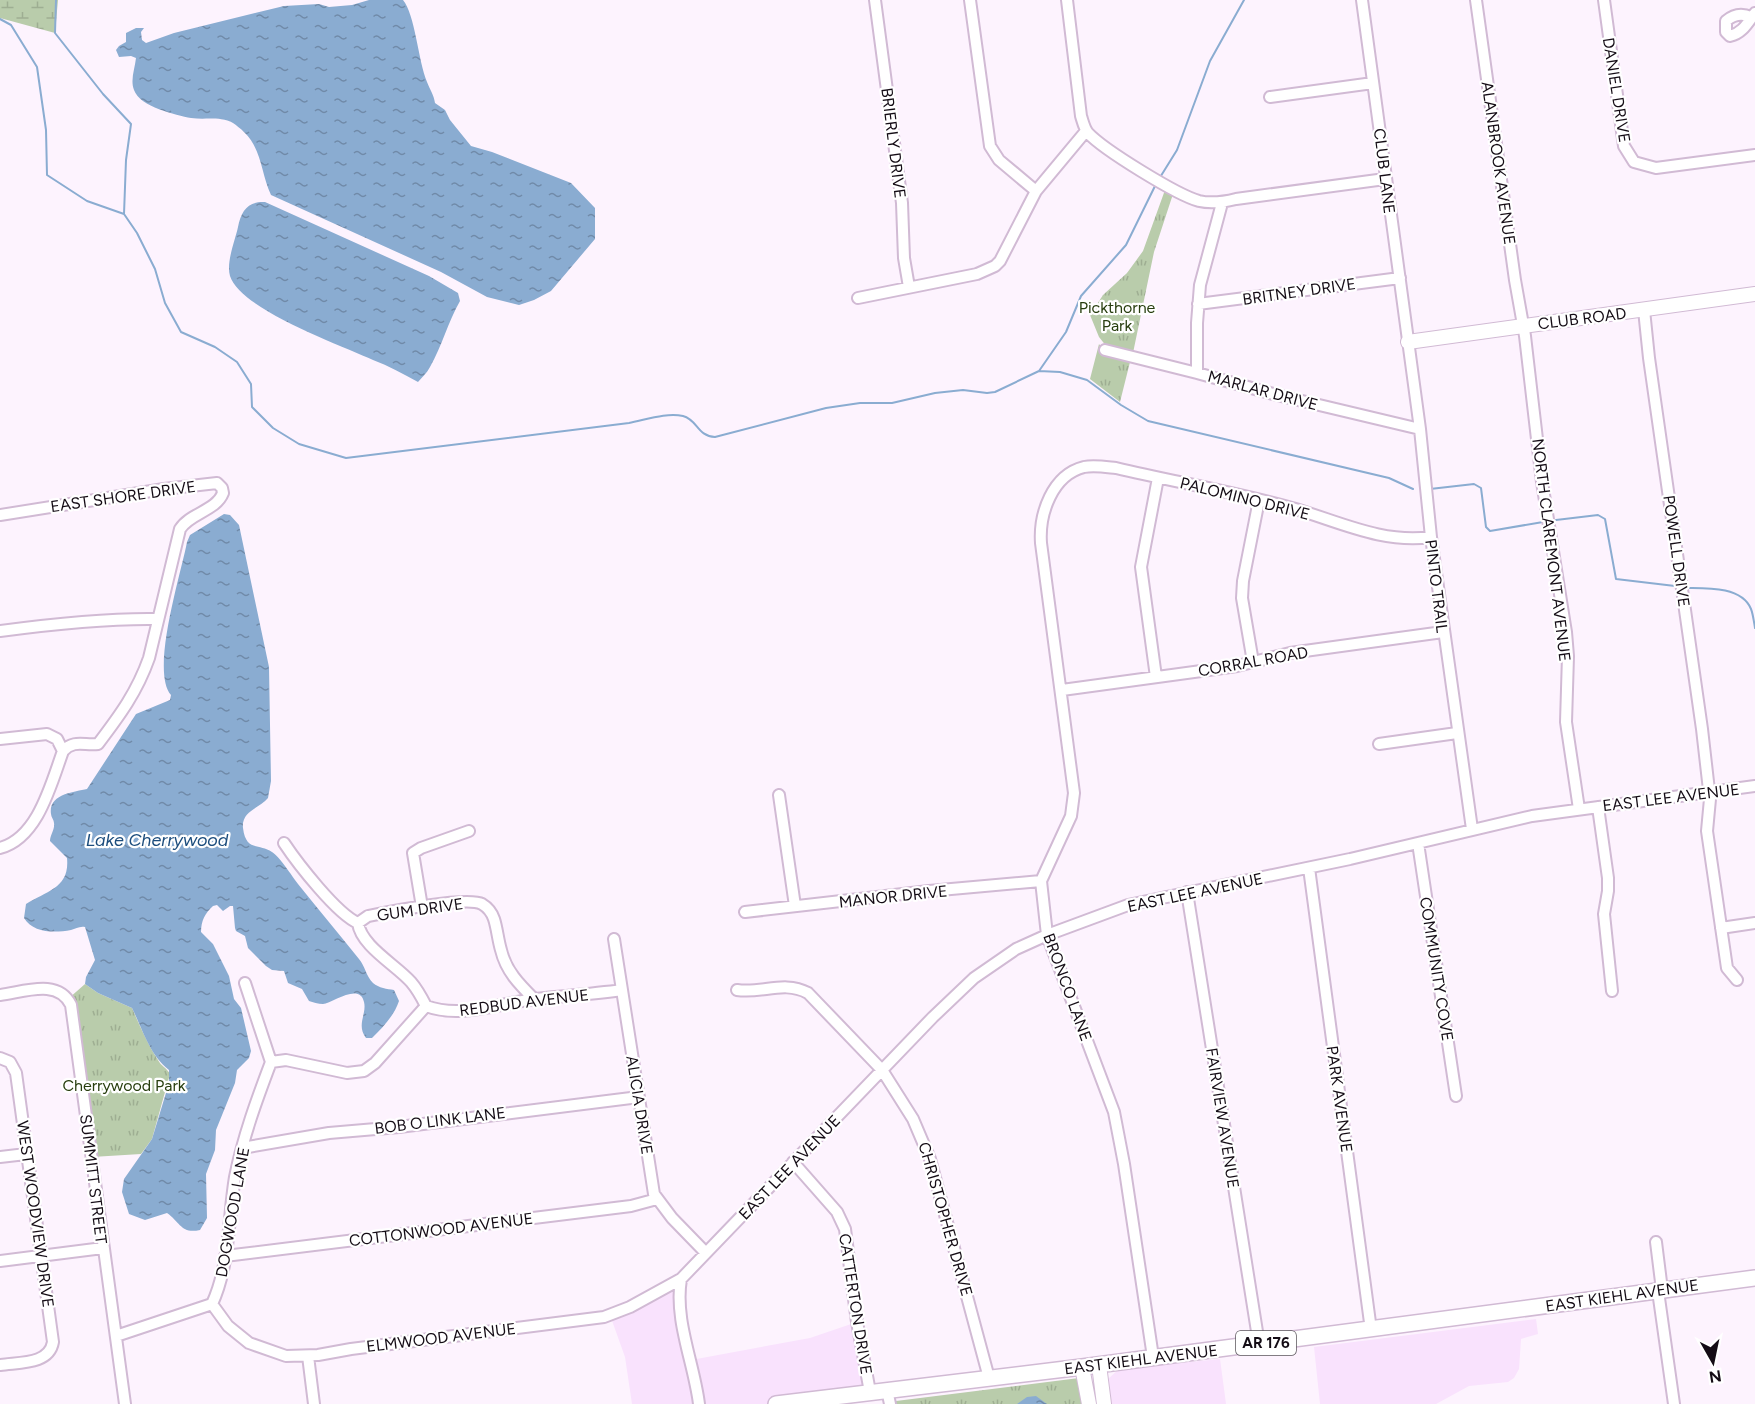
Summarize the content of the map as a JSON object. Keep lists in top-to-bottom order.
{
  "streets": {
    "main road": ["EAST KIEHL AVENUE", "AR 176"],
    "street": [
      "DANIEL DRIVE",
      "BRIERLY DRIVE",
      "ALANBROOK AVENUE",
      "CLUB LANE",
      "BRITNEY DRIVE",
      "CLUB ROAD",
      "MARLAR DRIVE",
      "EAST SHORE DRIVE",
      "PALOMINO DRIVE",
      "NORTH CLAREMONT AVENUE",
      "POWELL DRIVE",
      "PINTO TRAIL",
      "CORRAL ROAD",
      "EAST LEE AVENUE",
      "MANOR DRIVE",
      "GUM DRIVE",
      "COMMUNITY COVE",
      "BRONCO LANE",
      "REDBUD AVENUE",
      "PARK AVENUE",
      "ALICIA DRIVE",
      "FAIRVIEW AVENUE",
      "BOB O LINK LANE",
      "SUMMITT STREET",
      "DOGWOOD LANE",
      "WEST WOODVIEW DRIVE",
      "CHRISTOPHER DRIVE",
      "COTTONWOOD AVENUE",
      "CATTERTON DRIVE",
      "ELMWOOD AVENUE"
    ]
  },
  "crossings": [
    ["ALANBROOK AVENUE", "CLUB ROAD"],
    ["ALANBROOK AVENUE", "NORTH CLAREMONT AVENUE"],
    ["CLUB LANE", "BRITNEY DRIVE"],
    ["CLUB LANE", "CLUB ROAD"],
    ["CLUB LANE", "PINTO TRAIL"],
    ["CLUB ROAD", "NORTH CLAREMONT AVENUE"],
    ["CLUB ROAD", "POWELL DRIVE"],
    ["CLUB ROAD", "PINTO TRAIL"],
    ["MARLAR DRIVE", "PINTO TRAIL"],
    ["PALOMINO DRIVE", "PINTO TRAIL"],
    ["PALOMINO DRIVE", "CORRAL ROAD"],
    ["NORTH CLAREMONT AVENUE", "EAST LEE AVENUE"],
    ["POWELL DRIVE", "EAST LEE AVENUE"],
    ["PINTO TRAIL", "CORRAL ROAD"],
    ["PINTO TRAIL", "EAST LEE AVENUE"],
    ["EAST LEE AVENUE", "COMMUNITY COVE"],
    ["EAST LEE AVENUE", "BRONCO LANE"],
    ["EAST LEE AVENUE", "PARK AVENUE"],
    ["EAST LEE AVENUE", "ALICIA DRIVE"],
    ["EAST LEE AVENUE", "FAIRVIEW AVENUE"],
    ["EAST LEE AVENUE", "CHRISTOPHER DRIVE"],
    ["EAST LEE AVENUE", "CATTERTON DRIVE"],
    ["EAST LEE AVENUE", "ELMWOOD AVENUE"],
    ["MANOR DRIVE", "BRONCO LANE"],
    ["GUM DRIVE", "REDBUD AVENUE"],
    ["BRONCO LANE", "EAST KIEHL AVENUE"],
    ["REDBUD AVENUE", "ALICIA DRIVE"],
    ["PARK AVENUE", "EAST KIEHL AVENUE"],
    ["ALICIA DRIVE", "BOB O LINK LANE"],
    ["ALICIA DRIVE", "COTTONWOOD AVENUE"],
    ["FAIRVIEW AVENUE", "EAST KIEHL AVENUE"],
    ["BOB O LINK LANE", "DOGWOOD LANE"],
    ["DOGWOOD LANE", "COTTONWOOD AVENUE"],
    ["DOGWOOD LANE", "ELMWOOD AVENUE"],
    ["CHRISTOPHER DRIVE", "EAST KIEHL AVENUE"],
    ["EAST KIEHL AVENUE", "CATTERTON DRIVE"]
  ],
  "water": ["Lake Cherrywood"],
  "parks": ["Pickthorne Park", "Cherrywood Park"],
  "north": "bottom"
}
